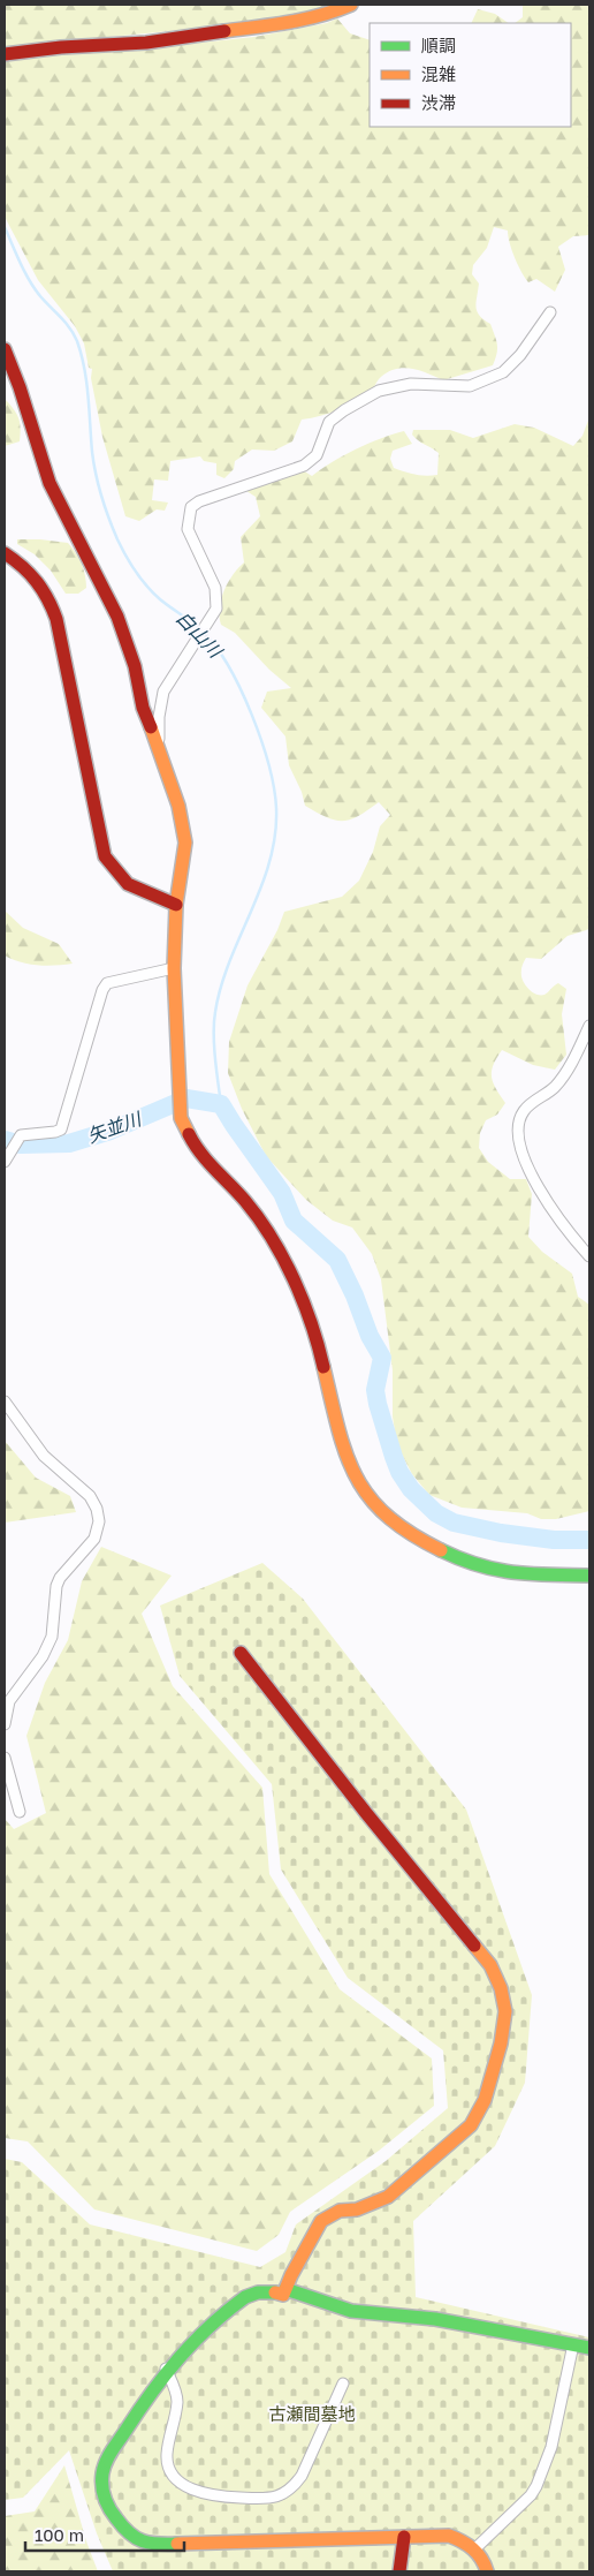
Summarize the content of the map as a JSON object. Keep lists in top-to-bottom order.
{
  "water": ["白山川", "矢並川"],
  "parks": ["古瀬間墓地"],
  "legend": ["順調", "混雑", "渋滞"],
  "scale_bar": "100 m"
}
